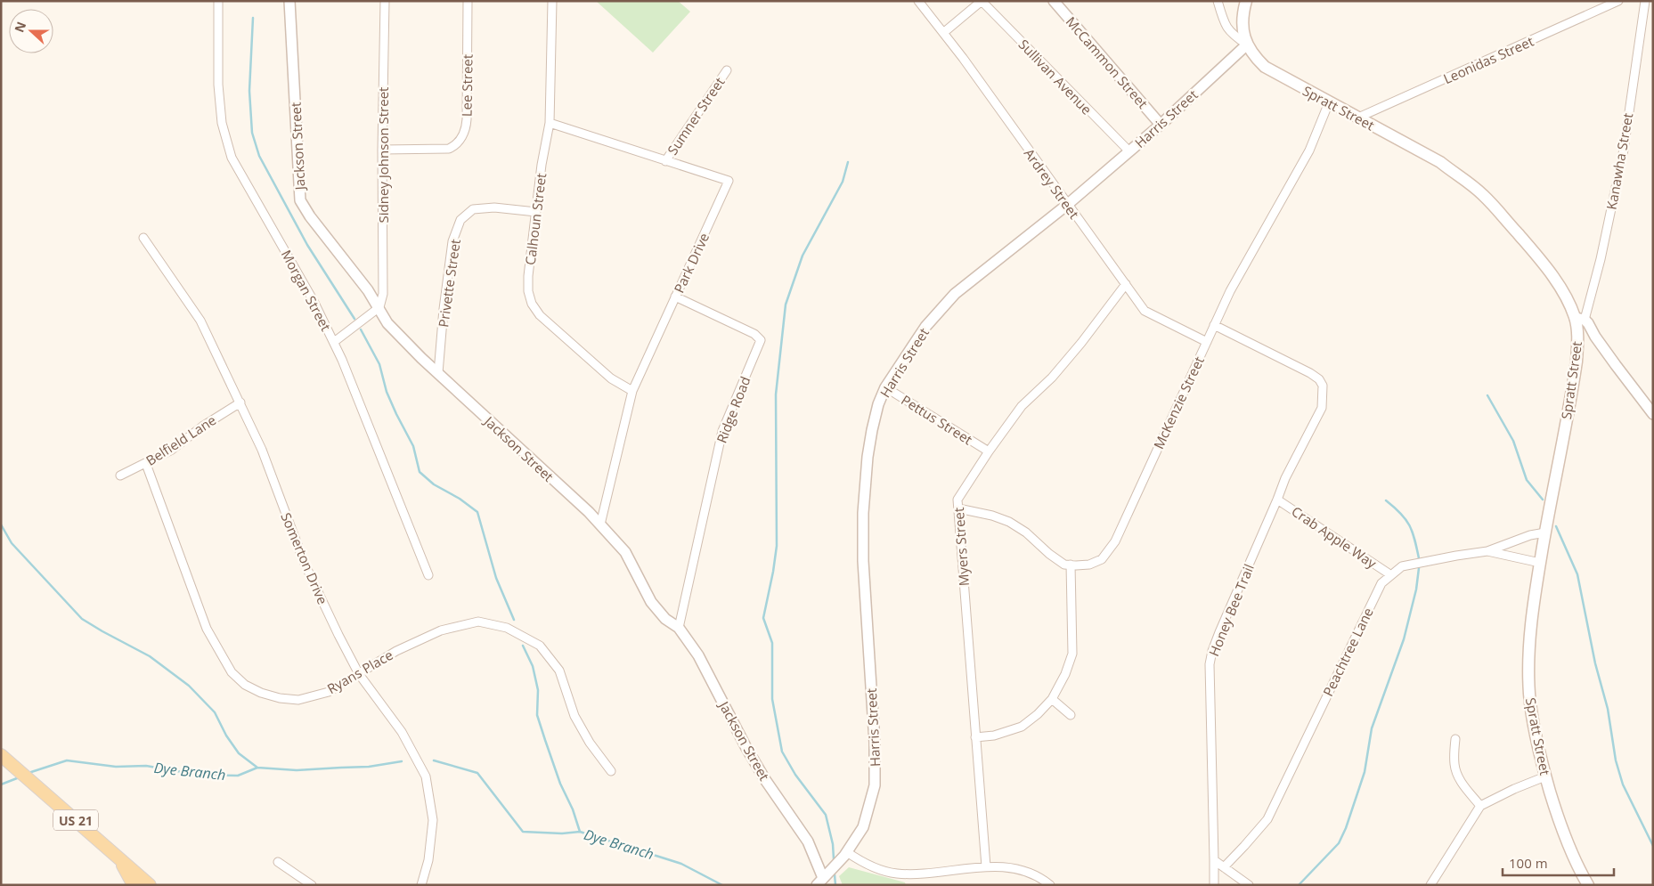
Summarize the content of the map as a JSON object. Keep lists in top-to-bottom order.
{
  "streets": {
    "main road": ["Spratt Street", "US 21"],
    "street": [
      "Leonidas Street",
      "McCammon Street",
      "Sullivan Avenue",
      "Lee Street",
      "Sumner Street",
      "Harris Street",
      "Jackson Street",
      "Sidney Johnson Street",
      "Kanawha Street",
      "Ardrey Street",
      "Calhoun Street",
      "Park Drive",
      "Privette Street",
      "Morgan Street",
      "McKenzie Street",
      "Ridge Road",
      "Pettus Street",
      "Belfield Lane",
      "Crab Apple Way",
      "Myers Street",
      "Somerton Drive",
      "Honey Bee Trail",
      "Peachtree Lane",
      "Ryans Place"
    ]
  },
  "crossings": [
    ["Leonidas Street", "Spratt Street"],
    ["McCammon Street", "Harris Street"],
    ["Sullivan Avenue", "Harris Street"],
    ["Lee Street", "Sidney Johnson Street"],
    ["Spratt Street", "Harris Street"],
    ["Spratt Street", "Kanawha Street"],
    ["Spratt Street", "McKenzie Street"],
    ["Spratt Street", "Peachtree Lane"],
    ["Sumner Street", "Park Drive"],
    ["Harris Street", "Jackson Street"],
    ["Harris Street", "Ardrey Street"],
    ["Harris Street", "Pettus Street"],
    ["Jackson Street", "Sidney Johnson Street"],
    ["Jackson Street", "Park Drive"],
    ["Jackson Street", "Privette Street"],
    ["Jackson Street", "Ridge Road"],
    ["Ardrey Street", "McKenzie Street"],
    ["Ardrey Street", "Myers Street"],
    ["Calhoun Street", "Park Drive"],
    ["Calhoun Street", "Privette Street"],
    ["Park Drive", "Ridge Road"],
    ["McKenzie Street", "Myers Street"],
    ["McKenzie Street", "Honey Bee Trail"],
    ["Pettus Street", "Myers Street"],
    ["Belfield Lane", "Somerton Drive"],
    ["Belfield Lane", "Ryans Place"],
    ["Crab Apple Way", "Honey Bee Trail"],
    ["Crab Apple Way", "Peachtree Lane"],
    ["Somerton Drive", "Ryans Place"]
  ],
  "water": ["Dye Branch"],
  "scale_bar": "100 m",
  "north": "left"
}
